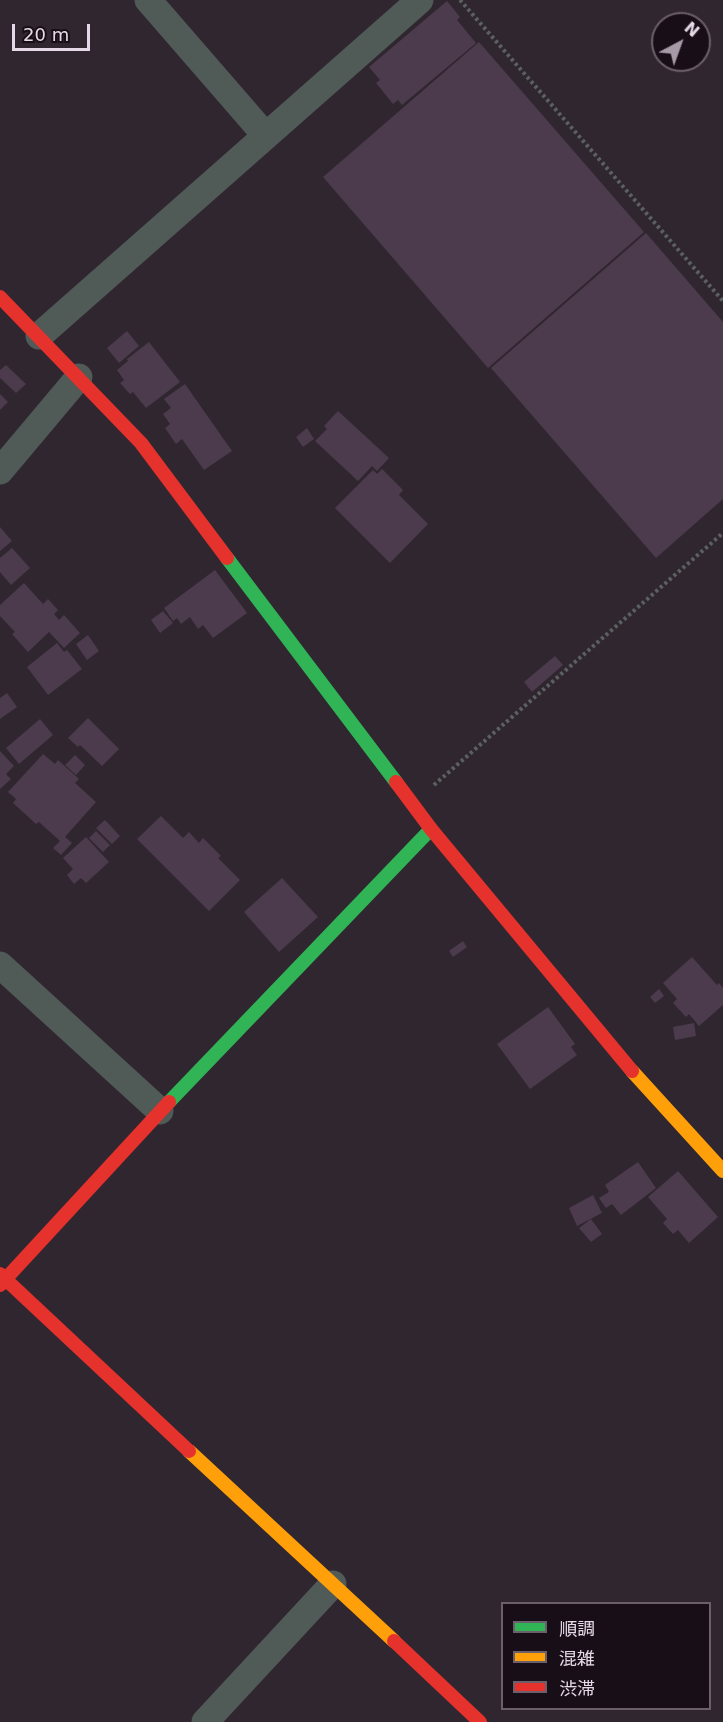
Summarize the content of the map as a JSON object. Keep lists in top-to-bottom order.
{
  "legend": ["順調", "混雑", "渋滞"],
  "scale_bar": "20 m",
  "north": "top right"
}
